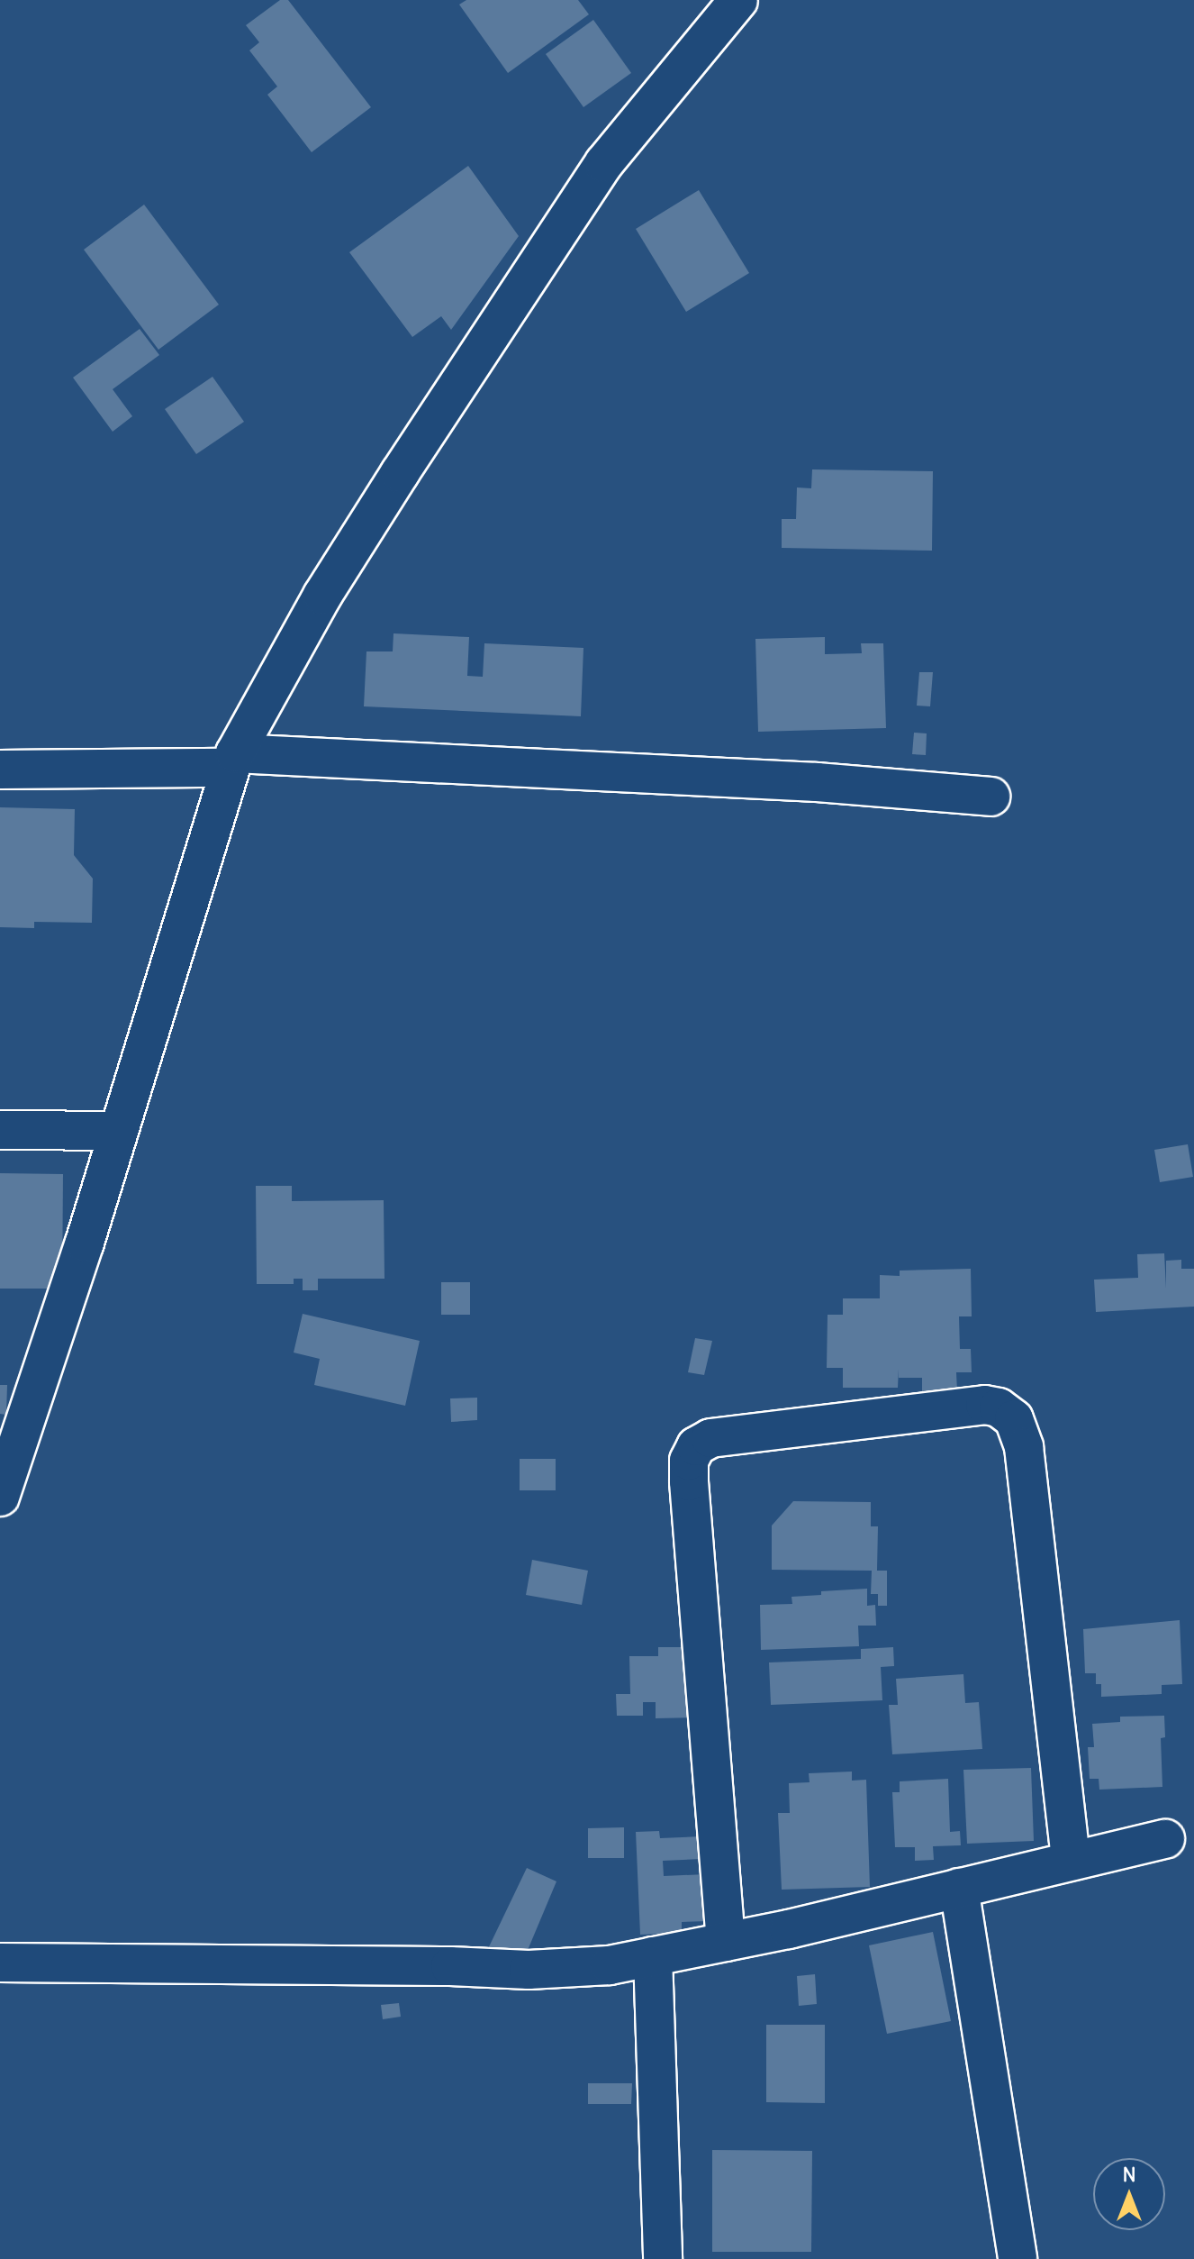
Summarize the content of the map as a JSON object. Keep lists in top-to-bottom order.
{
  "north": "top"
}
